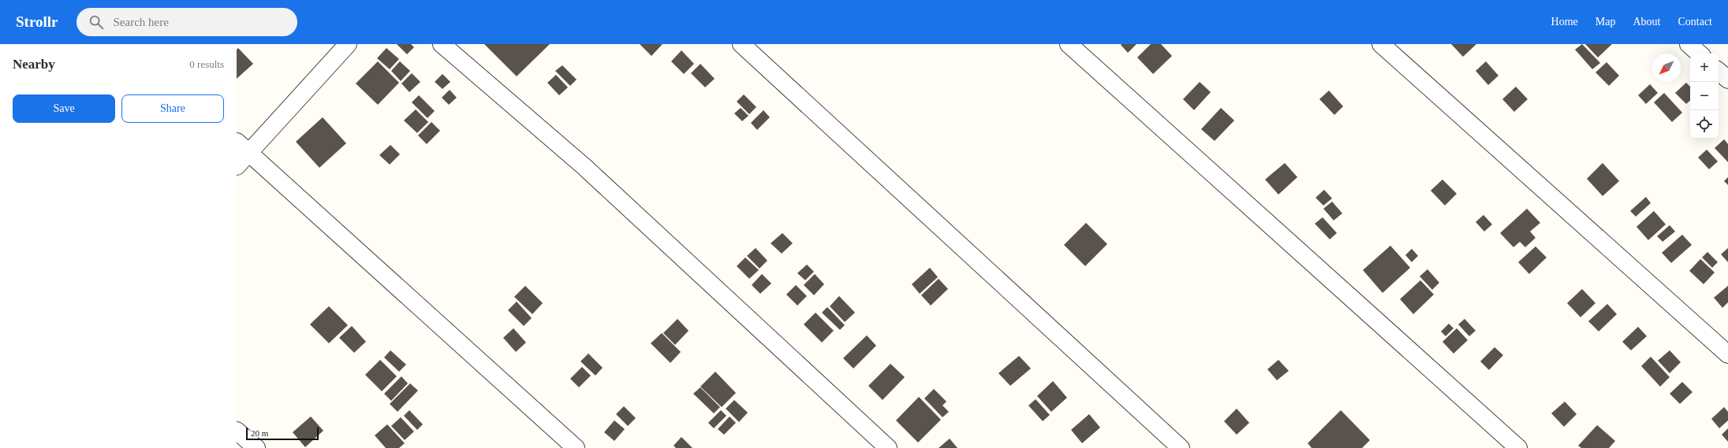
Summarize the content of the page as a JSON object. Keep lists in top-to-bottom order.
{
  "scale_bar": "20 m",
  "north": "bottom left",
  "page": {
    "header": "Strollr",
    "search": "Search here",
    "nav": [
      "Home",
      "Map",
      "About",
      "Contact"
    ],
    "heading": ["Nearby", "0 results"],
    "map_buttons": ["+", "−"],
    "buttons": ["Save", "Share"],
    "scale": "20 m"
  }
}
